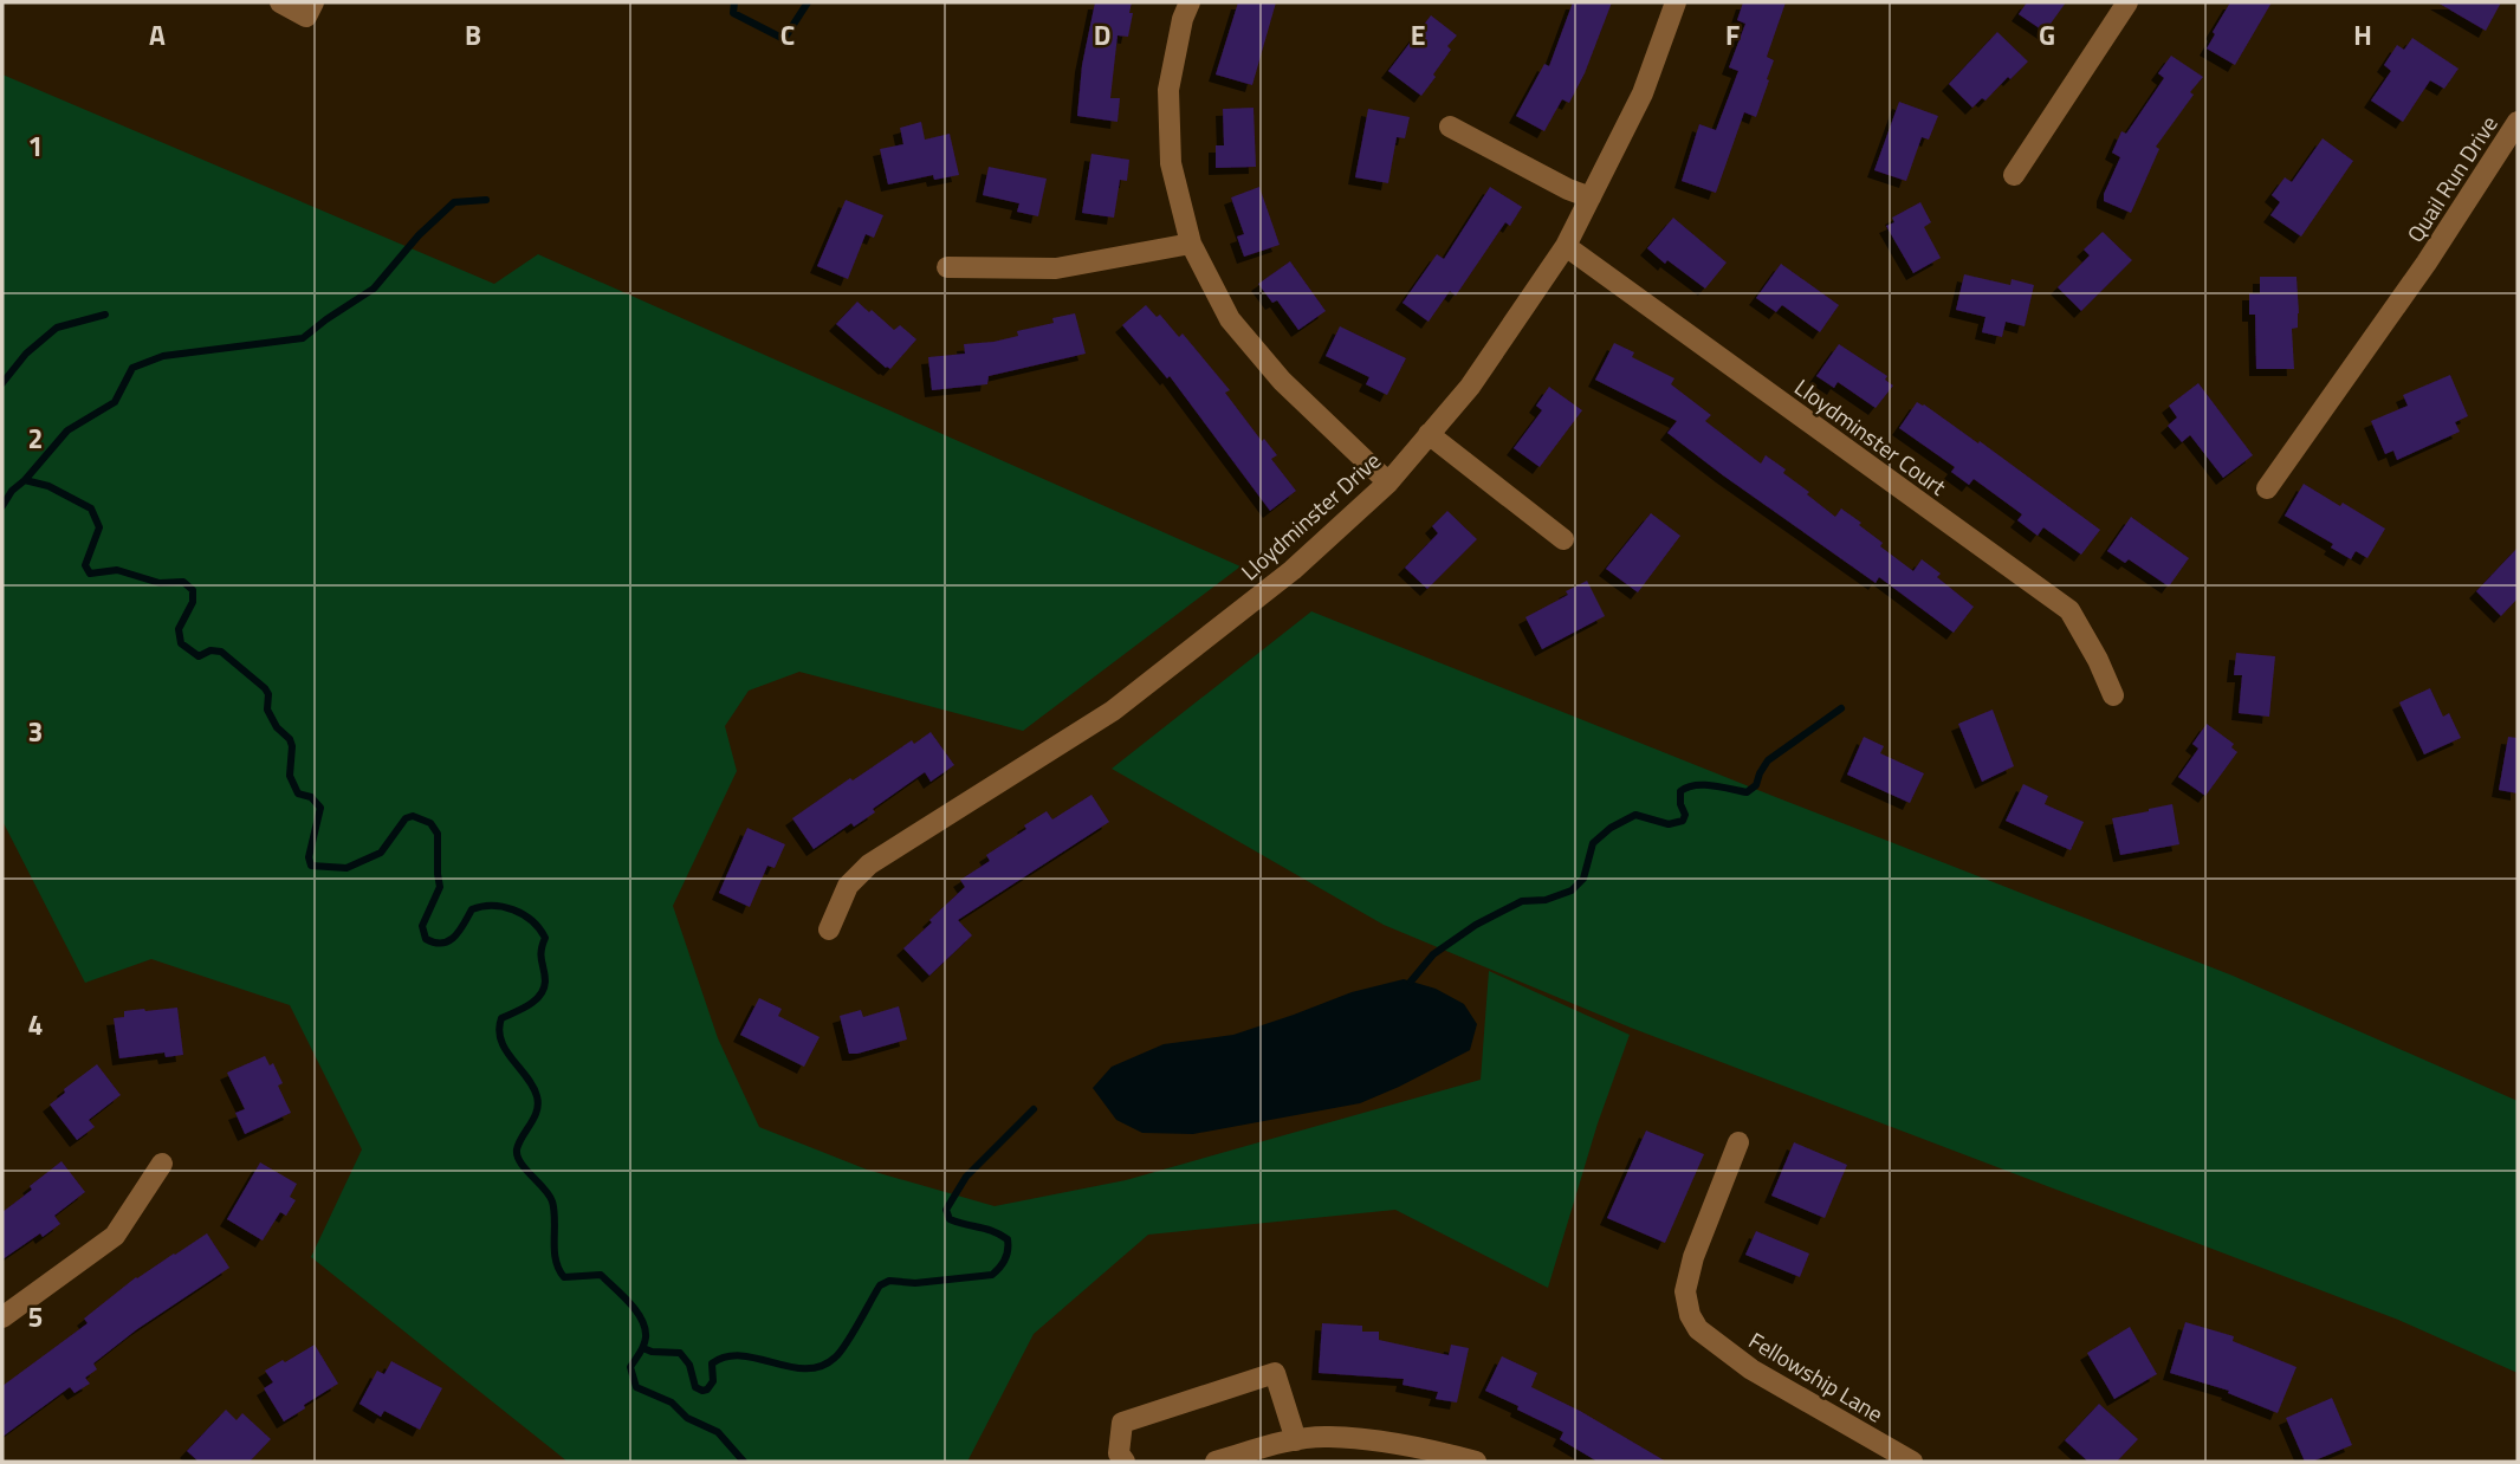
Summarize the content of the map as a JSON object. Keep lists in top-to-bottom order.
{
  "streets": {
    "street": [
      "Quail Run Drive",
      "Lloydminster Court",
      "Lloydminster Drive",
      "Fellowship Lane"
    ]
  },
  "crossings": [
    ["Lloydminster Court", "Lloydminster Drive"]
  ],
  "grid": {
    "columns": [
      "A",
      "B",
      "C",
      "D",
      "E",
      "F",
      "G",
      "H"
    ],
    "rows": [
      "1",
      "2",
      "3",
      "4",
      "5"
    ]
  }
}
